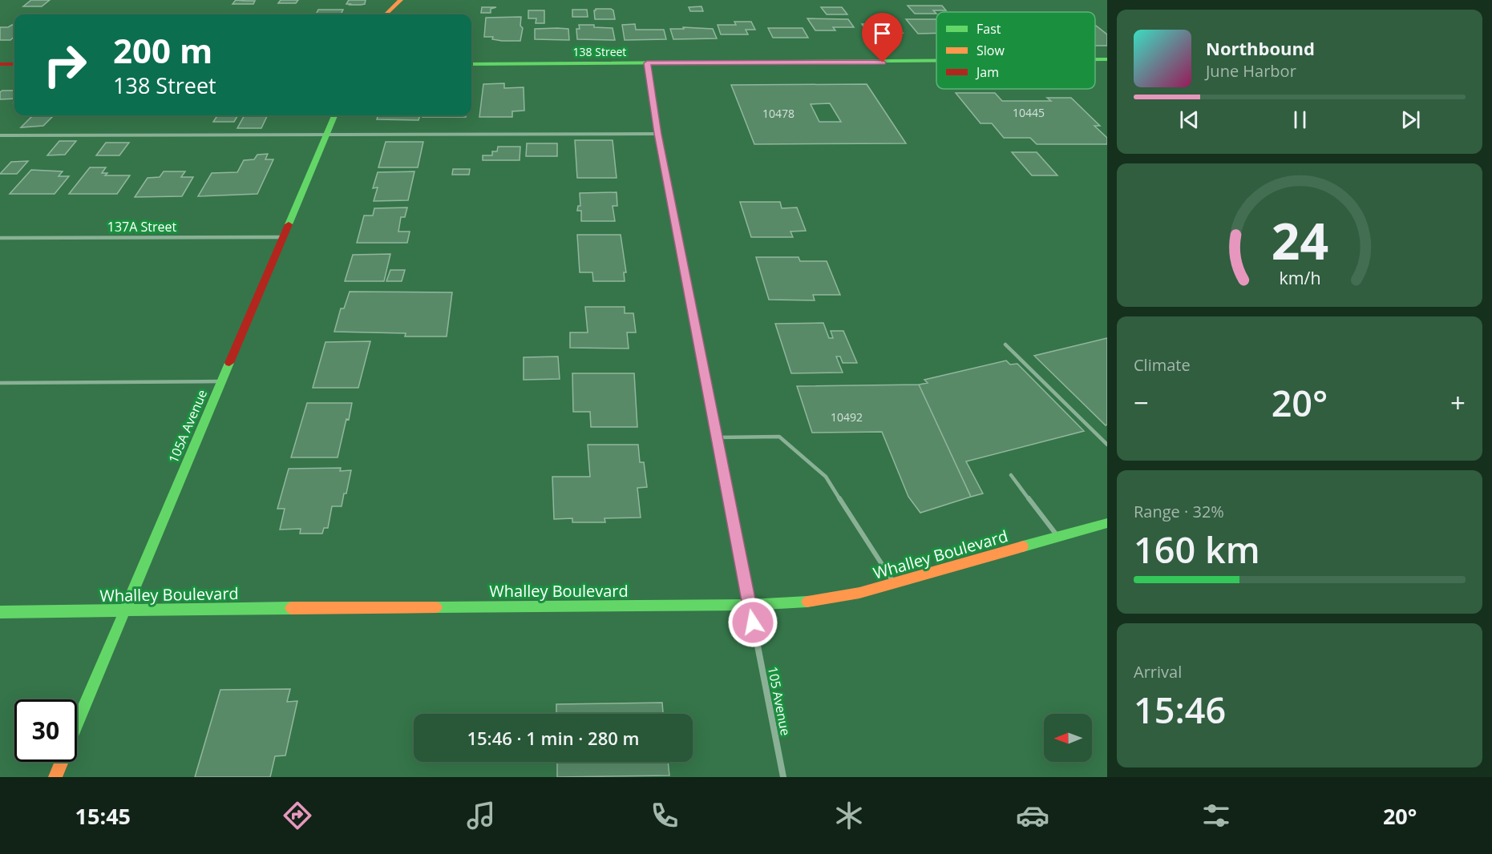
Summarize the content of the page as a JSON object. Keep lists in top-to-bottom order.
{
  "streets": {
    "street": [
      "138 Street",
      "137A Street",
      "105A Avenue",
      "Whalley Boulevard",
      "105 Avenue"
    ]
  },
  "crossings": [
    ["138 Street", "105 Avenue"],
    ["137A Street", "105A Avenue"],
    ["105A Avenue", "Whalley Boulevard"],
    ["Whalley Boulevard", "105 Avenue"]
  ],
  "house_numbers": ["10445", "10478", "10492"],
  "legend": ["Fast", "Slow", "Jam"],
  "north": "left",
  "page": {
    "turn": ["200 m", "138 Street"],
    "song": ["Northbound", "June Harbor"],
    "tile": [
      "Climate",
      ["Range · 32%", "160 km"],
      ["Arrival", "15:46"]
    ],
    "heat": ["−", "20°", "+"],
    "limit": "30",
    "trip": "15:46 · 1 min · 280 m",
    "tabs": ["15:45", "20°"],
    "gauge": ["24", "km/h"]
  }
}
